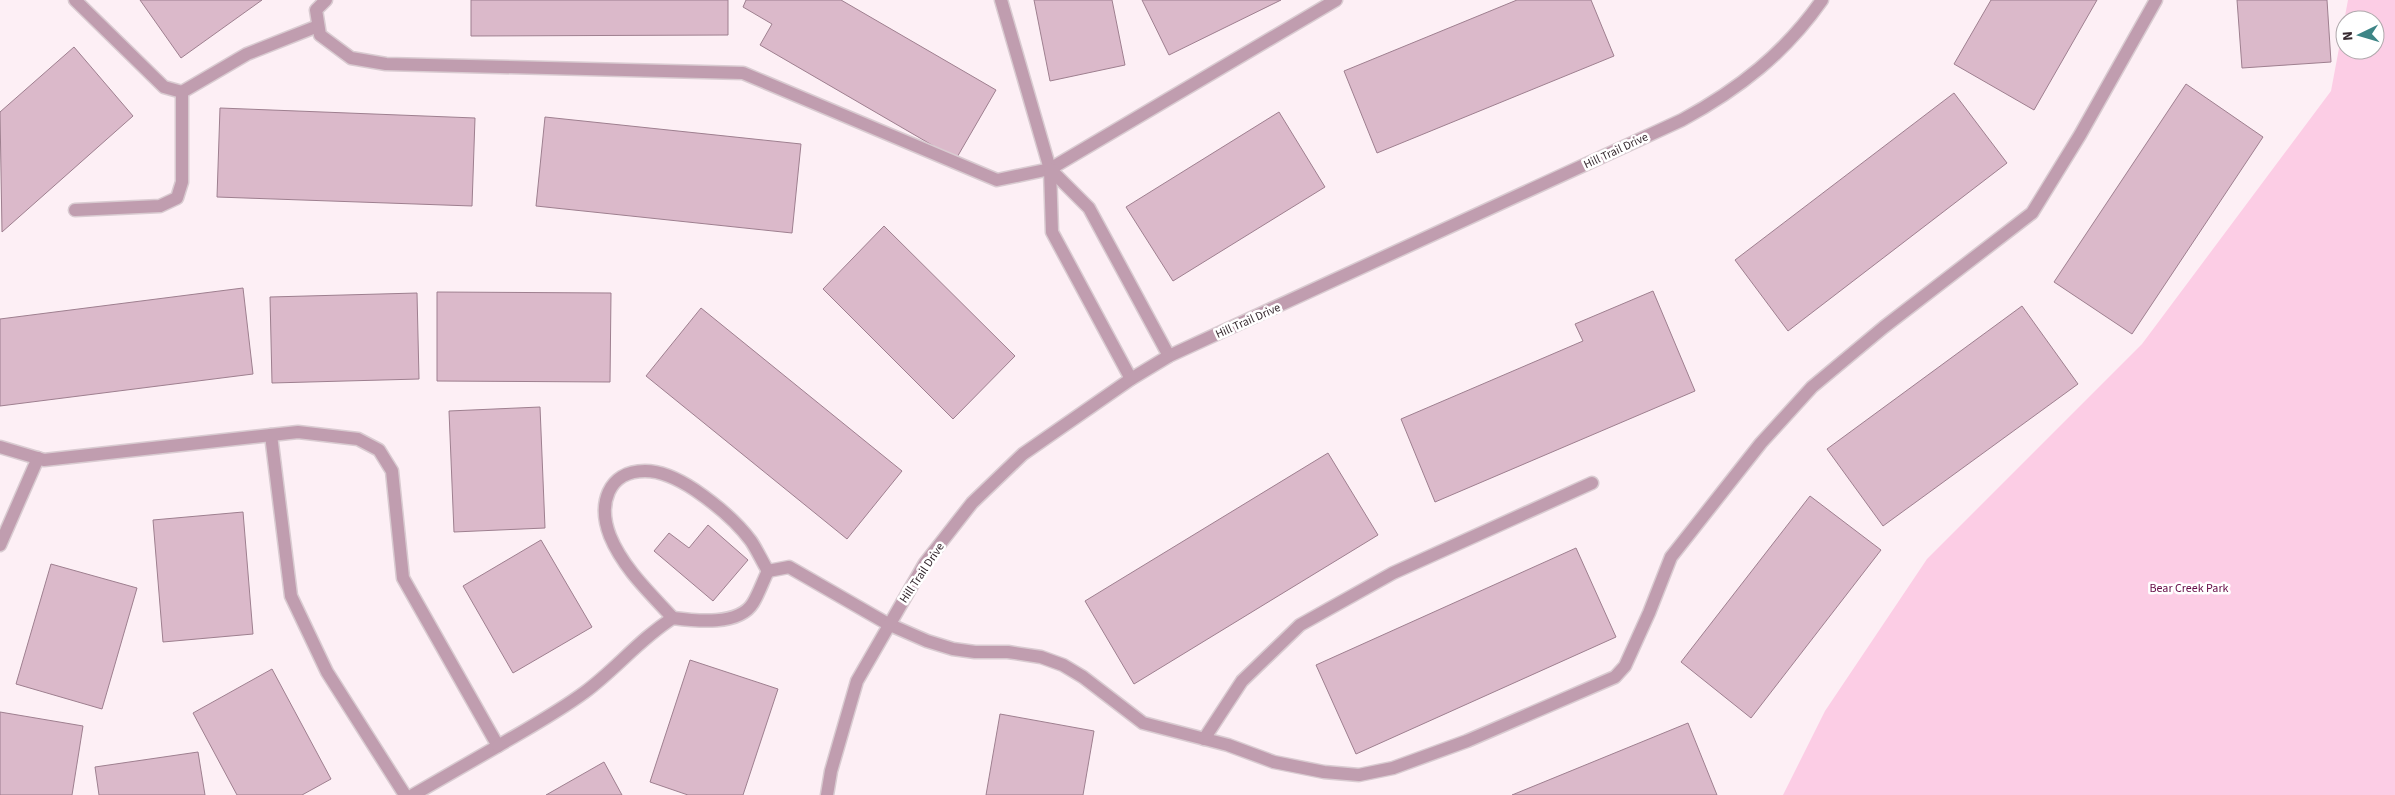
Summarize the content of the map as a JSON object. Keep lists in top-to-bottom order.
{
  "streets": {
    "street": ["Hill Trail Drive"]
  },
  "parks": ["Bear Creek Park"],
  "north": "left"
}
